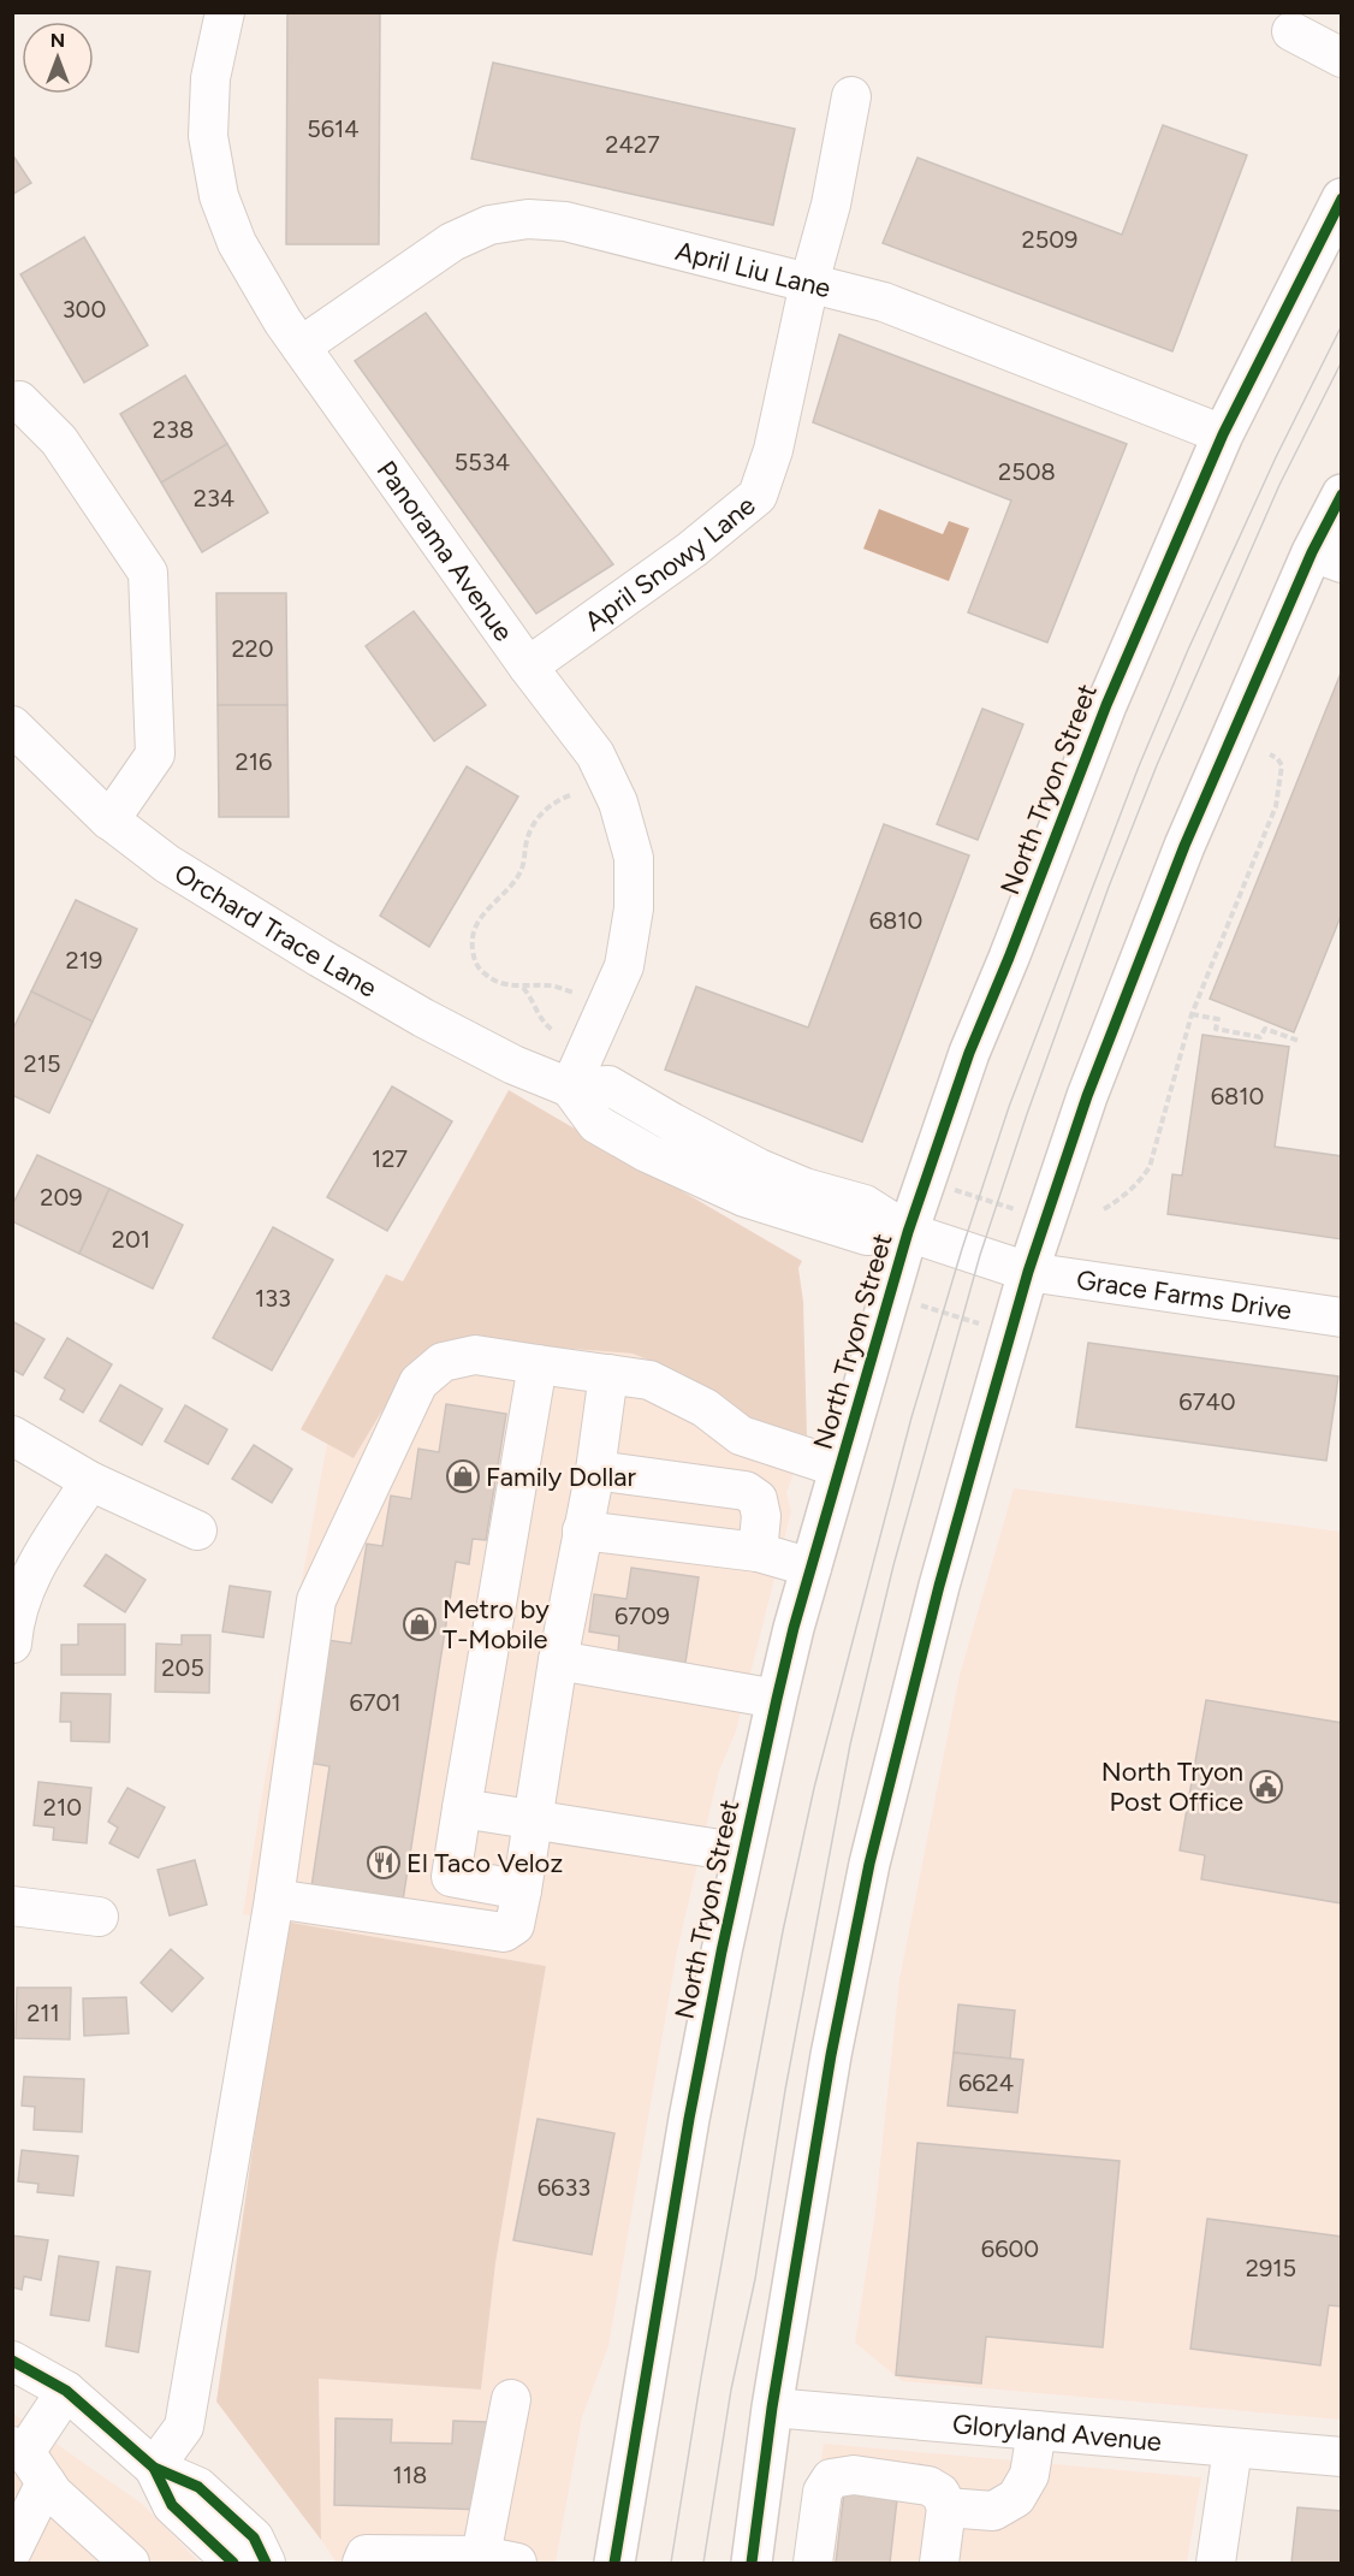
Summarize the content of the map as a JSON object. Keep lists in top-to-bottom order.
{
  "streets": {
    "main road": ["North Tryon Street"],
    "street": [
      "April Liu Lane",
      "Panorama Avenue",
      "April Snowy Lane",
      "Orchard Trace Lane",
      "Grace Farms Drive",
      "Gloryland Avenue"
    ]
  },
  "crossings": [
    ["April Liu Lane", "Panorama Avenue"],
    ["April Liu Lane", "April Snowy Lane"],
    ["April Liu Lane", "North Tryon Street"],
    ["Panorama Avenue", "April Snowy Lane"],
    ["Panorama Avenue", "Orchard Trace Lane"],
    ["North Tryon Street", "Orchard Trace Lane"],
    ["Orchard Trace Lane", "Grace Farms Drive"]
  ],
  "places": {
    "shop": ["Family Dollar", "Metro by T-Mobile"],
    "public building": ["North Tryon Post Office"],
    "restaurant": ["El Taco Veloz"]
  },
  "house_numbers": [
    "5614",
    "2427",
    "2509",
    "300",
    "238",
    "5534",
    "2508",
    "234",
    "220",
    "216",
    "6810",
    "219",
    "215",
    "6810",
    "127",
    "209",
    "201",
    "133",
    "6740",
    "6709",
    "205",
    "6701",
    "210",
    "211",
    "6624",
    "6633",
    "6600",
    "2915",
    "118"
  ],
  "north": "top"
}
